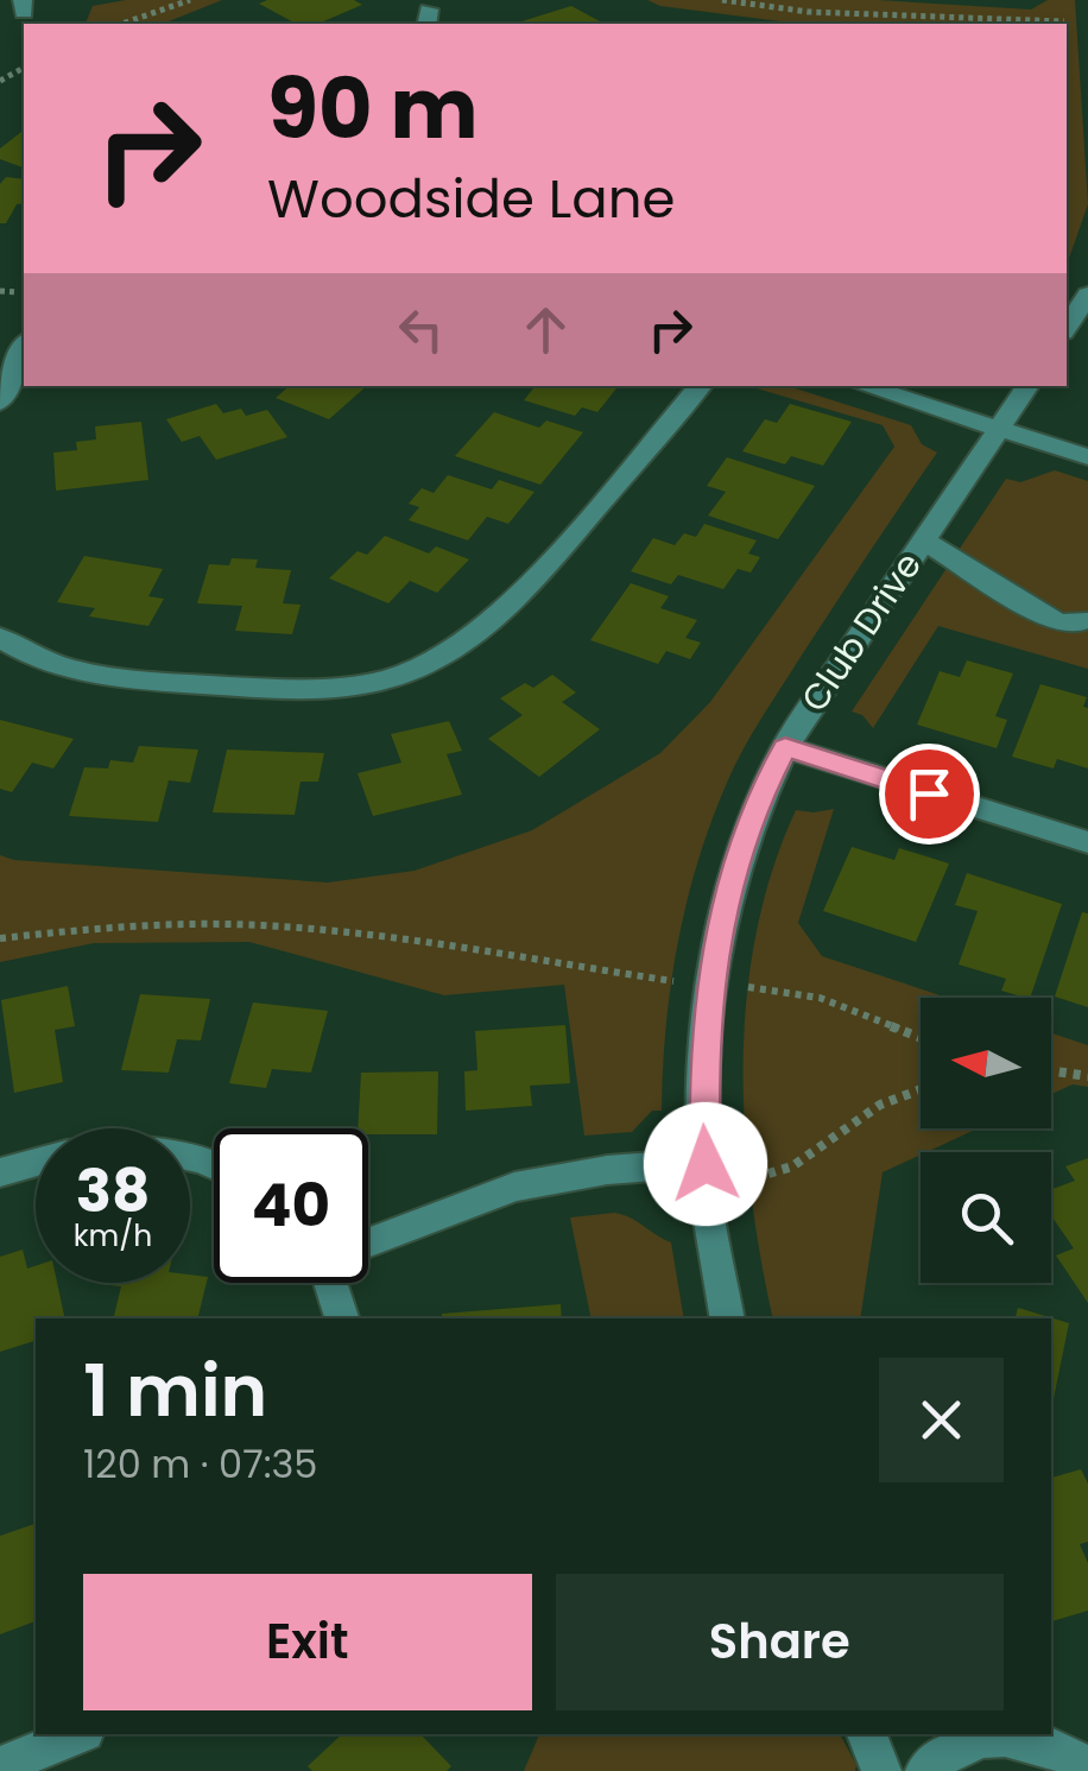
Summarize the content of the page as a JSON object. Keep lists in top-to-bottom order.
{
  "streets": {
    "street": ["Club Drive"]
  },
  "north": "left",
  "page": {
    "turn": ["90 m", "Woodside Lane"],
    "speed": "38 km/h",
    "limit": "40",
    "heading": ["1 min", "120 m · 07:35"],
    "buttons": ["Exit", "Share"]
  }
}
